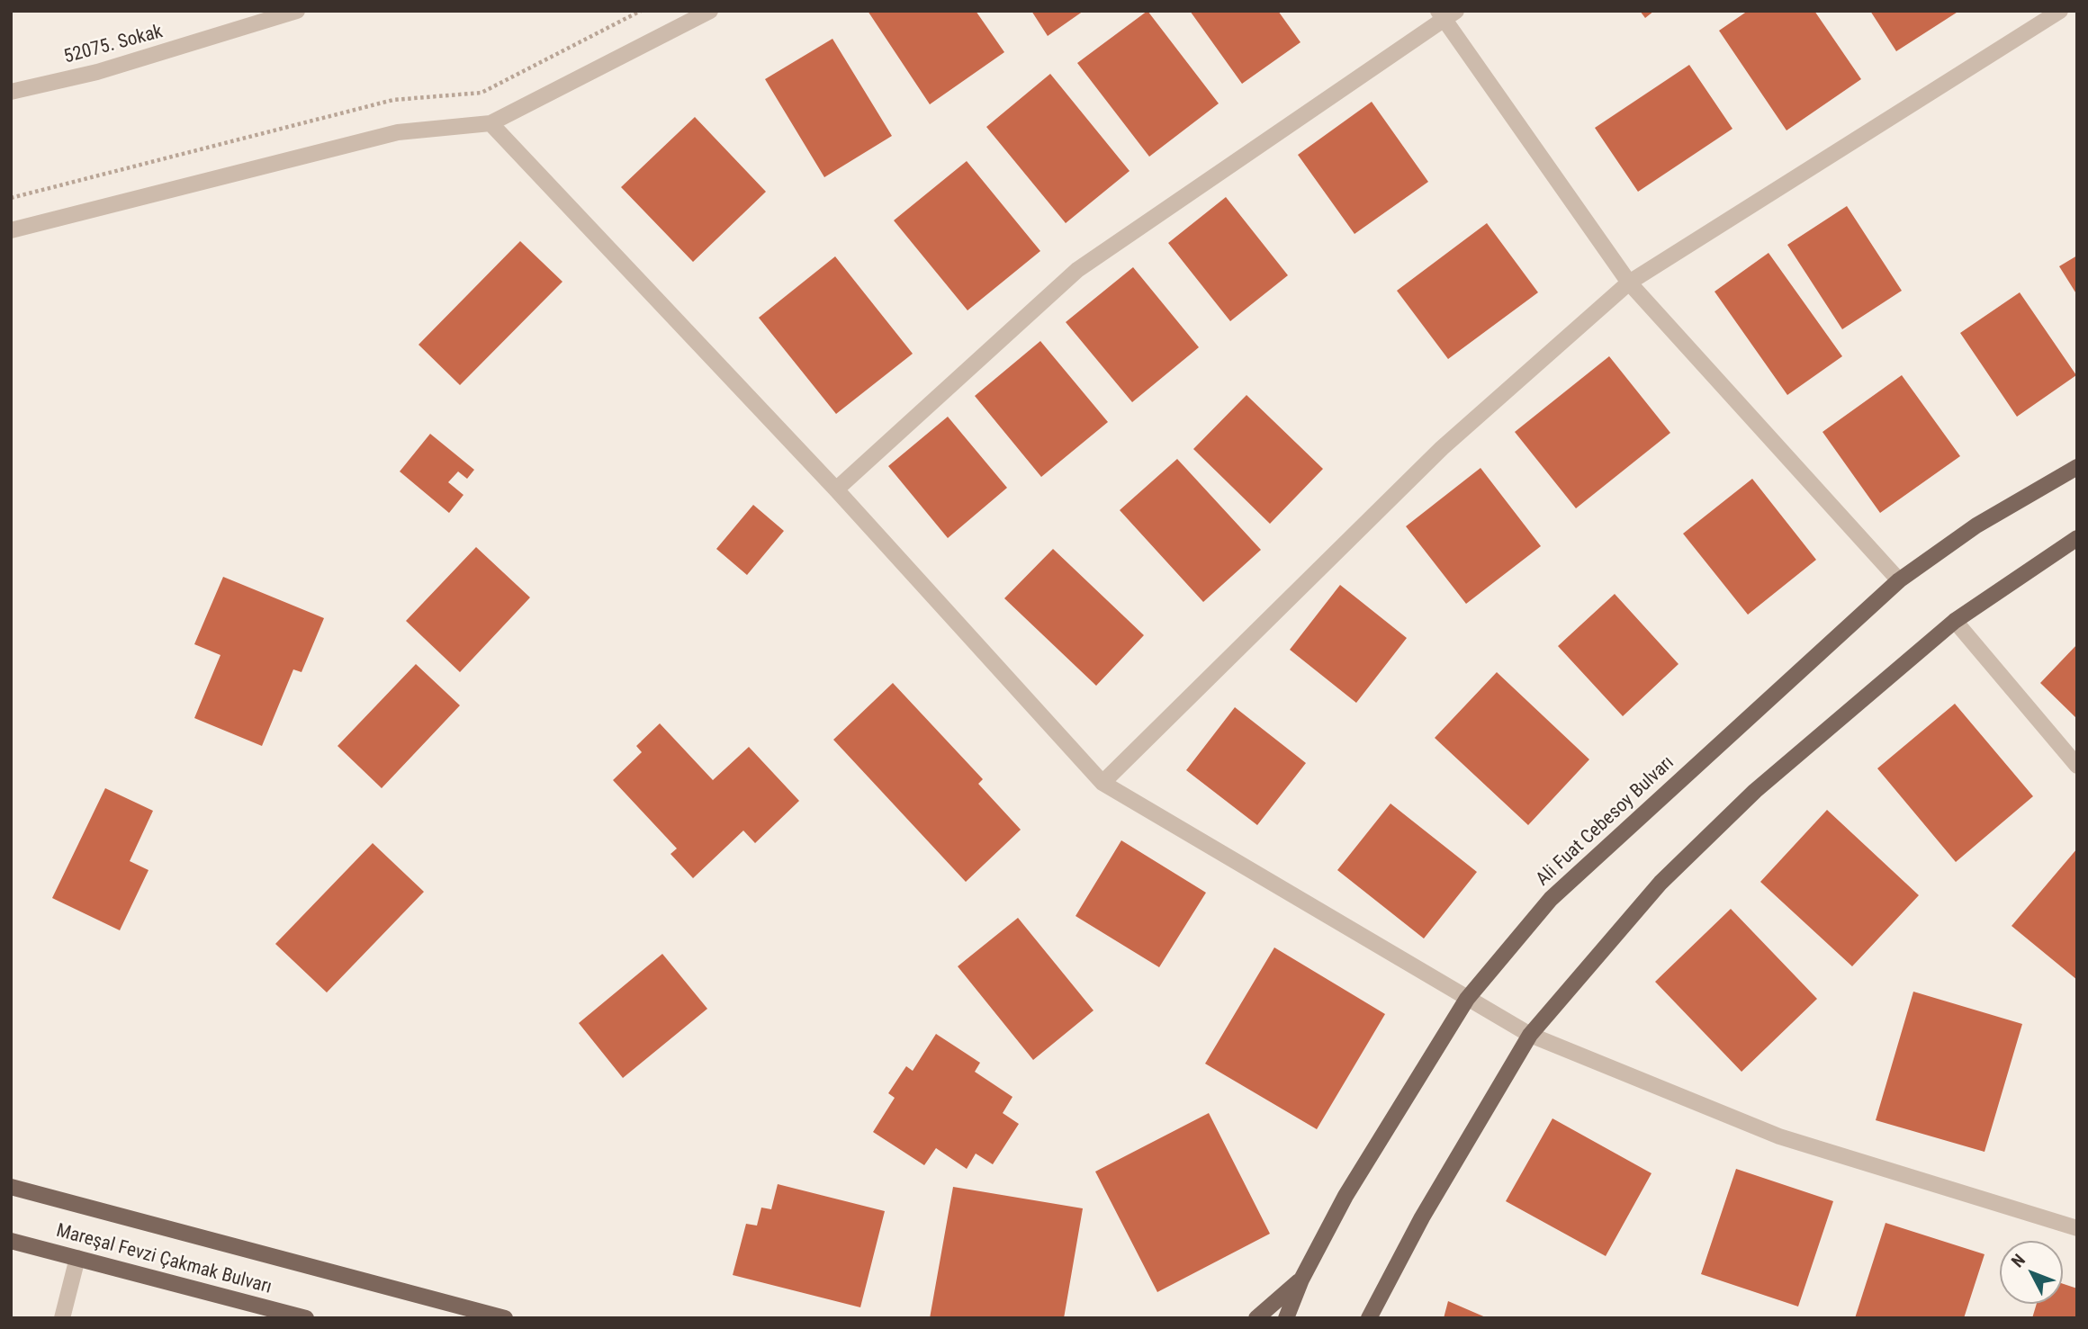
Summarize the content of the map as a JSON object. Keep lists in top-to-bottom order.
{
  "streets": {
    "main road": ["Ali Fuat Cebesoy Bulvarı", "Mareşal Fevzi Çakmak Bulvarı"],
    "street": ["52075. Sokak"]
  },
  "north": "top left"
}
